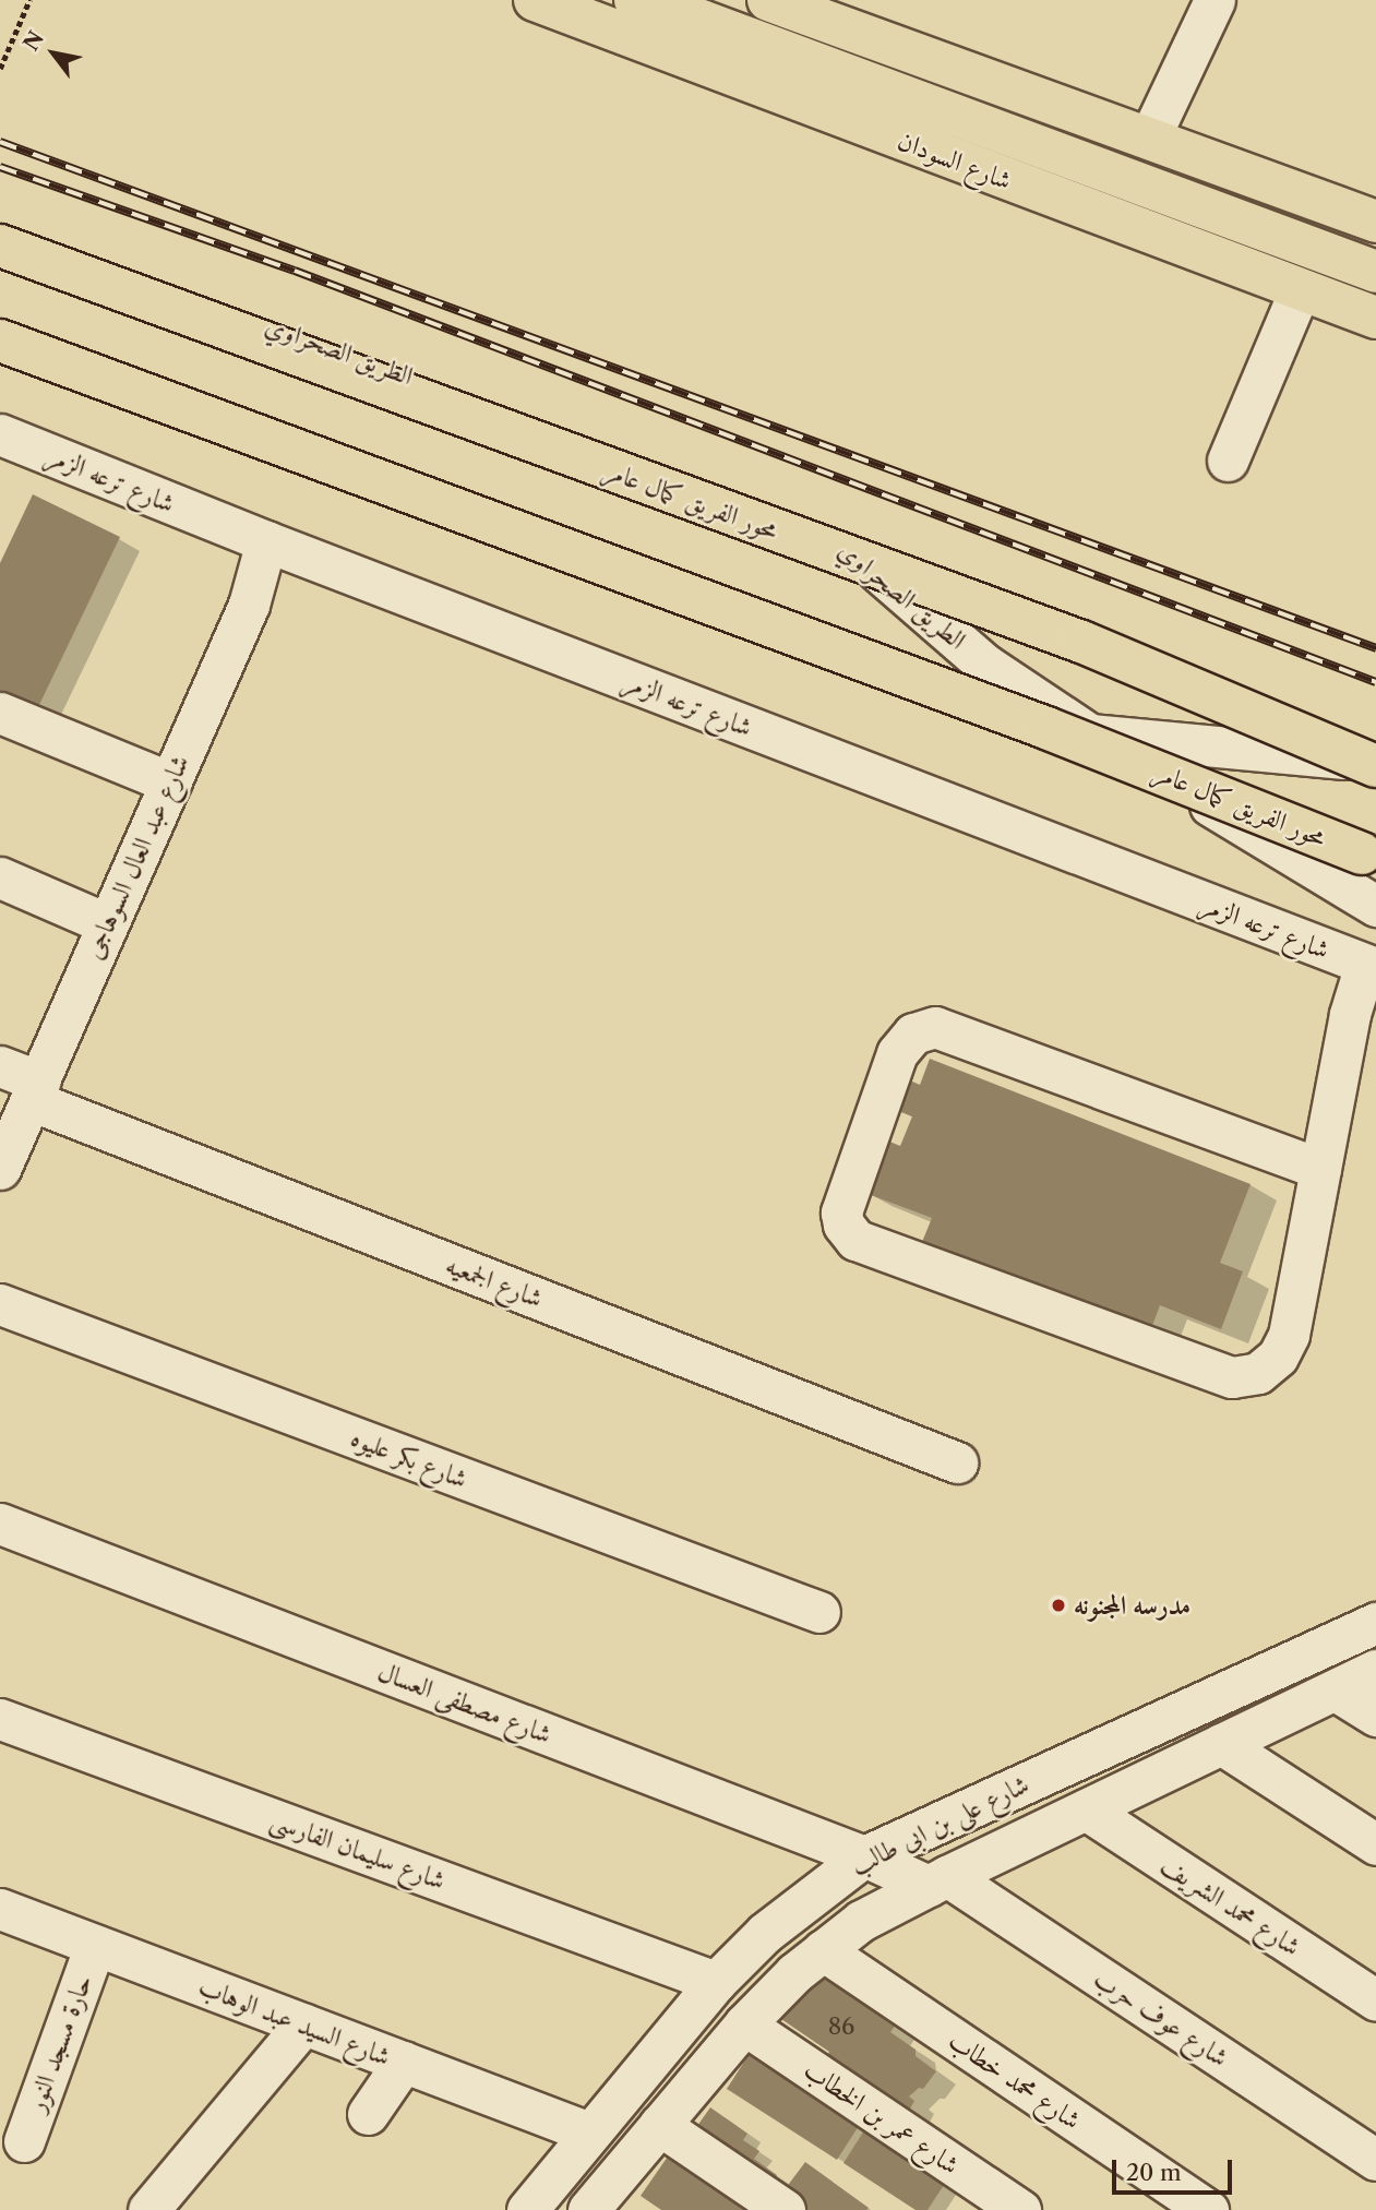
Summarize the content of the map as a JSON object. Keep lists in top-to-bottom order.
{
  "streets": {
    "main road": ["شارع السودان", "محور الفريق كمال عامر"],
    "street": [
      "الطريق الصحراوي",
      "شارع ترعه الزمر",
      "شارع عبد العال السوهاجى",
      "شارع الجمعيه",
      "شارع بكر عليوه",
      "شارع مصطفى العسال",
      "شارع على بن ابى طالب",
      "شارع سليمان الفارسى",
      "شارع محمد الشريف",
      "شارع عوف حرب",
      "شارع السيد عبد الوهاب",
      "حارة مسجد النور",
      "شارع محمد خطاب",
      "شارع عمر بن الخطاب"
    ]
  },
  "crossings": [
    ["شارع ترعه الزمر", "شارع عبد العال السوهاجى"],
    ["شارع عبد العال السوهاجى", "شارع الجمعيه"],
    ["شارع مصطفى العسال", "شارع على بن ابى طالب"],
    ["شارع مصطفى العسال", "شارع عوف حرب"],
    ["شارع على بن ابى طالب", "شارع سليمان الفارسى"],
    ["شارع على بن ابى طالب", "شارع محمد الشريف"],
    ["شارع على بن ابى طالب", "شارع عوف حرب"],
    ["شارع على بن ابى طالب", "شارع السيد عبد الوهاب"],
    ["شارع على بن ابى طالب", "شارع محمد خطاب"],
    ["شارع على بن ابى طالب", "شارع عمر بن الخطاب"],
    ["شارع السيد عبد الوهاب", "حارة مسجد النور"]
  ],
  "places": ["مدرسه المجنونه"],
  "house_numbers": ["86"],
  "scale_bar": "20 m",
  "north": "top left"
}
